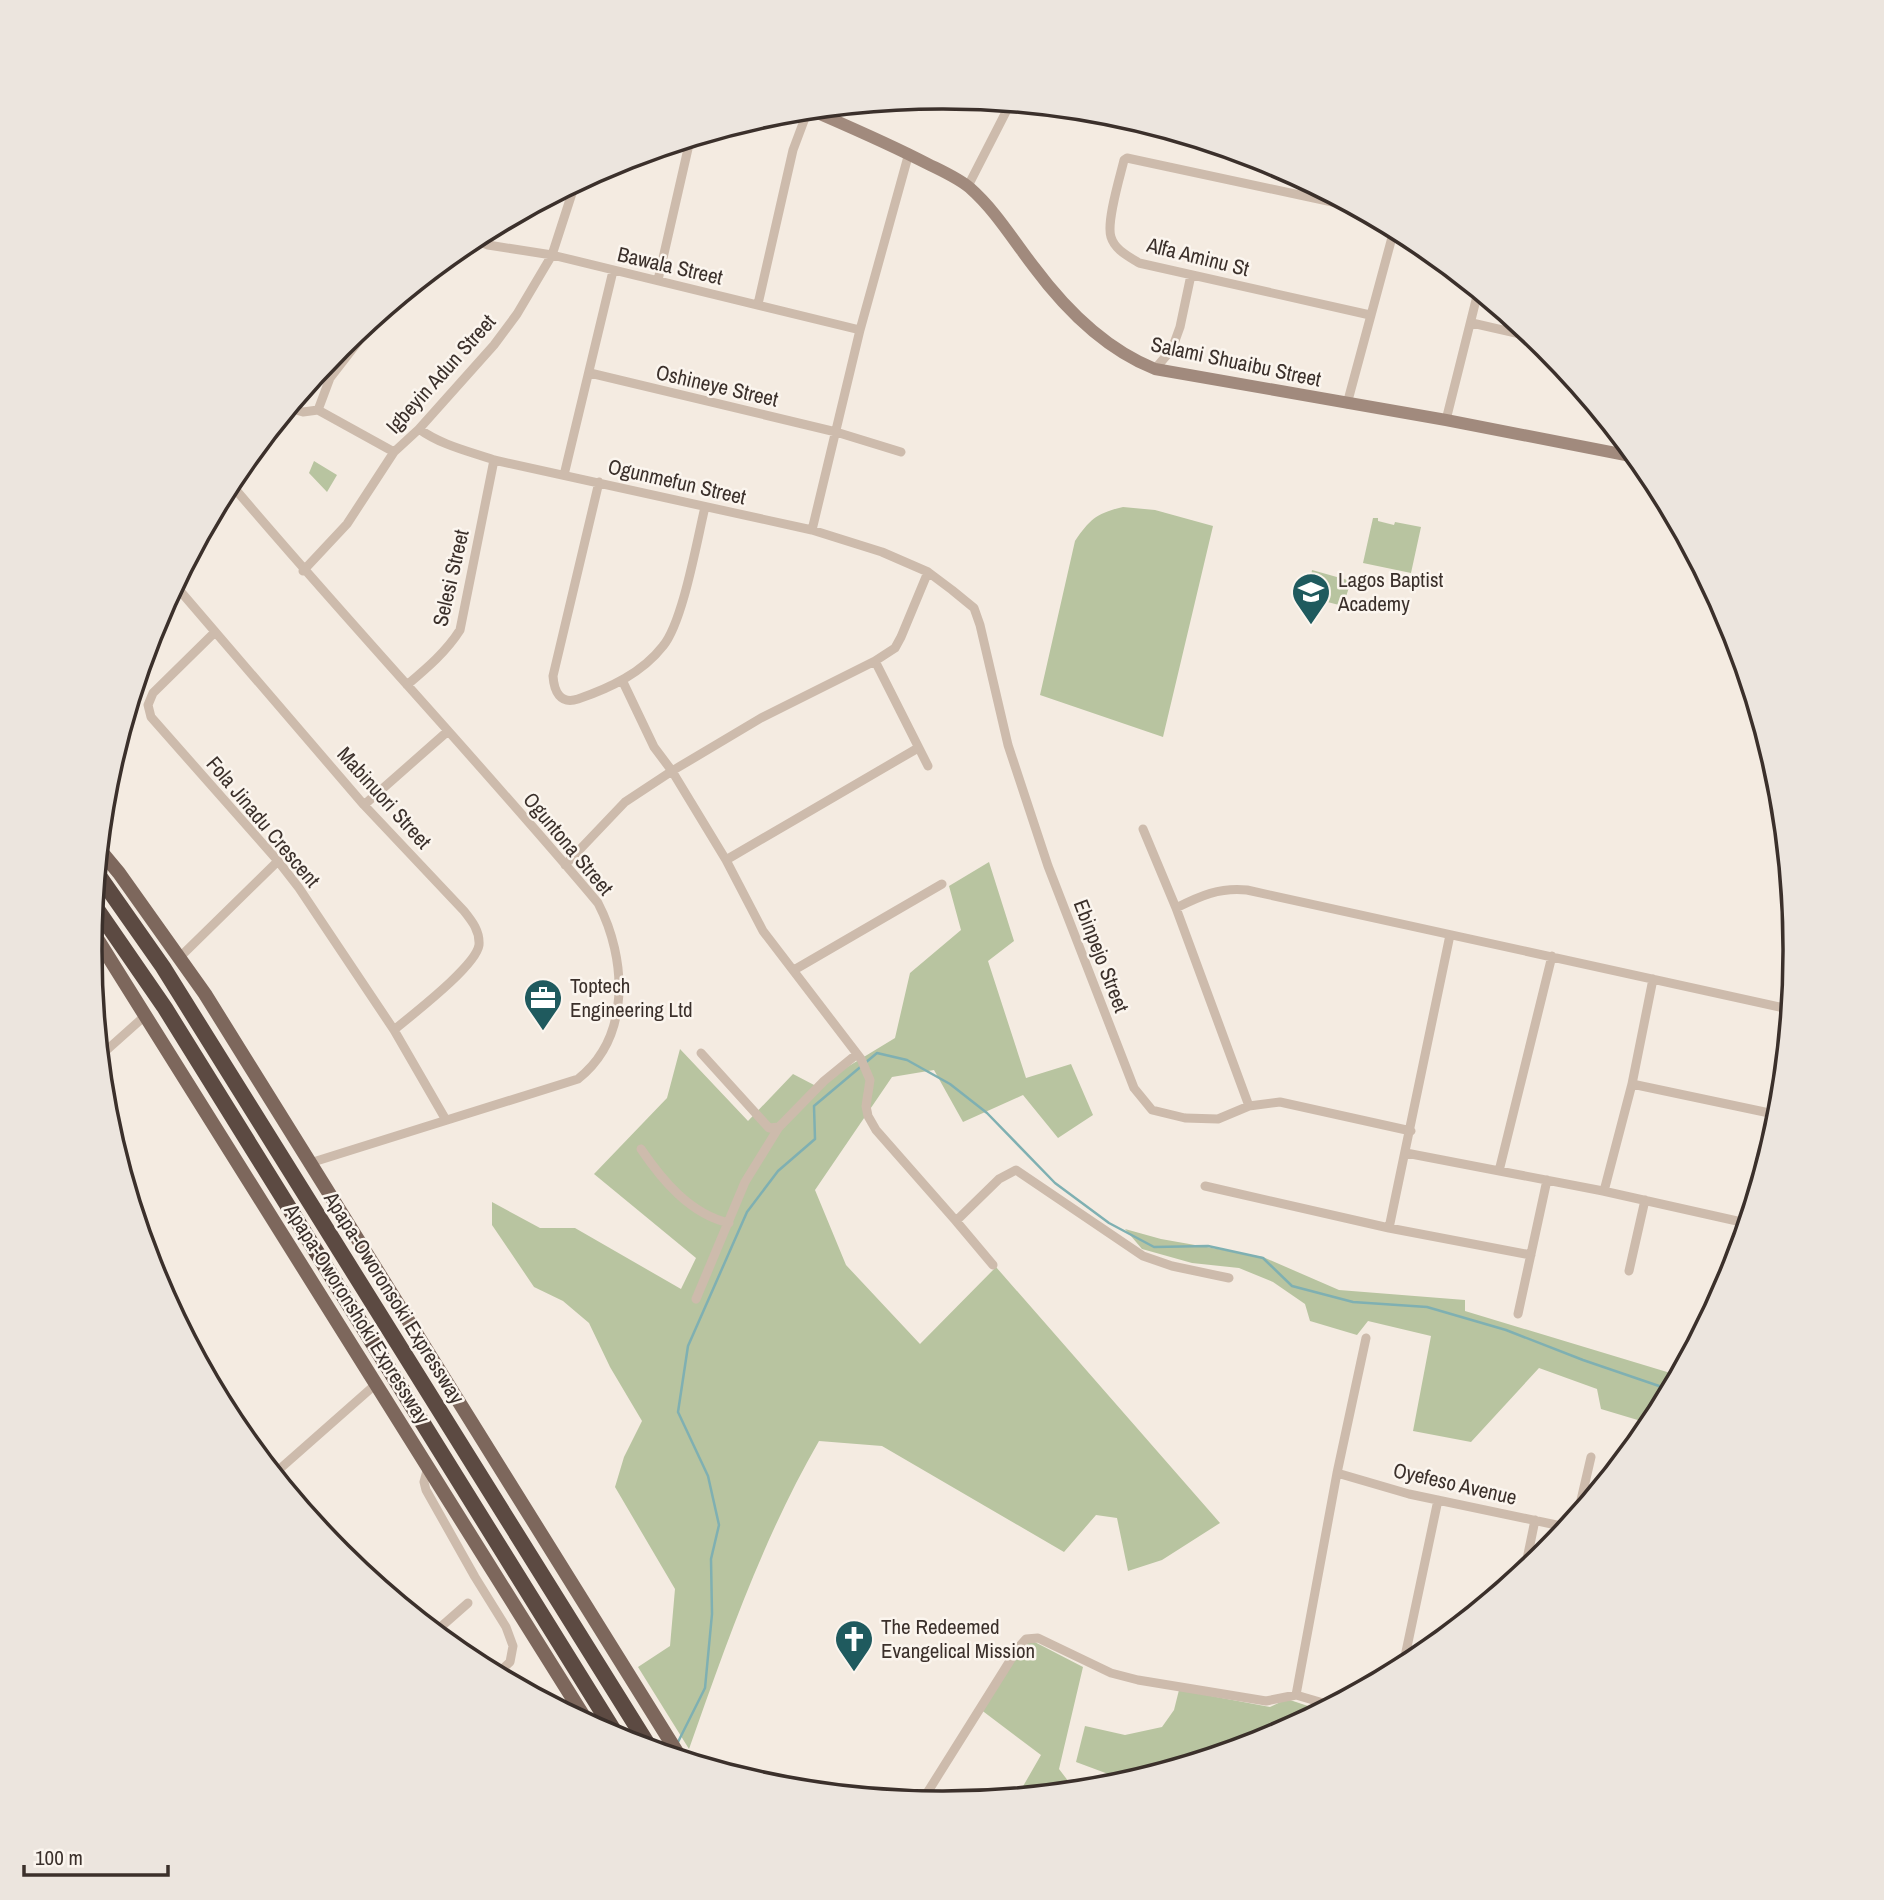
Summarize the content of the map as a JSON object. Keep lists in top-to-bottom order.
{
  "streets": {
    "highway": ["Apapa-Oworonsoki Expressway"],
    "main road": ["Apapa-Oworonshoki Expressway"],
    "street": [
      "Alfa Aminu St",
      "Bawala Street",
      "Salami Shuaibu Street",
      "Igbeyin Adun Street",
      "Oshineye Street",
      "Ogunmefun Street",
      "Selesi Street",
      "Mabinuori Street",
      "Fola Jinadu Crescent",
      "Oguntona Street",
      "Ebinpejo Street",
      "Oyefeso Avenue"
    ]
  },
  "crossings": [
    ["Bawala Street", "Igbeyin Adun Street"],
    ["Igbeyin Adun Street", "Ogunmefun Street"],
    ["Igbeyin Adun Street", "Oguntona Street"],
    ["Ogunmefun Street", "Selesi Street"],
    ["Ogunmefun Street", "Ebinpejo Street"],
    ["Selesi Street", "Oguntona Street"],
    ["Mabinuori Street", "Fola Jinadu Crescent"],
    ["Fola Jinadu Crescent", "Oguntona Street"],
    ["Oguntona Street", "Apapa-Oworonsoki Expressway"]
  ],
  "places": {
    "school or university": ["Lagos Baptist Academy"],
    "office": ["Toptech Engineering Ltd"],
    "church": ["The Redeemed Evangelical Mission"]
  },
  "scale_bar": "100 m"
}
